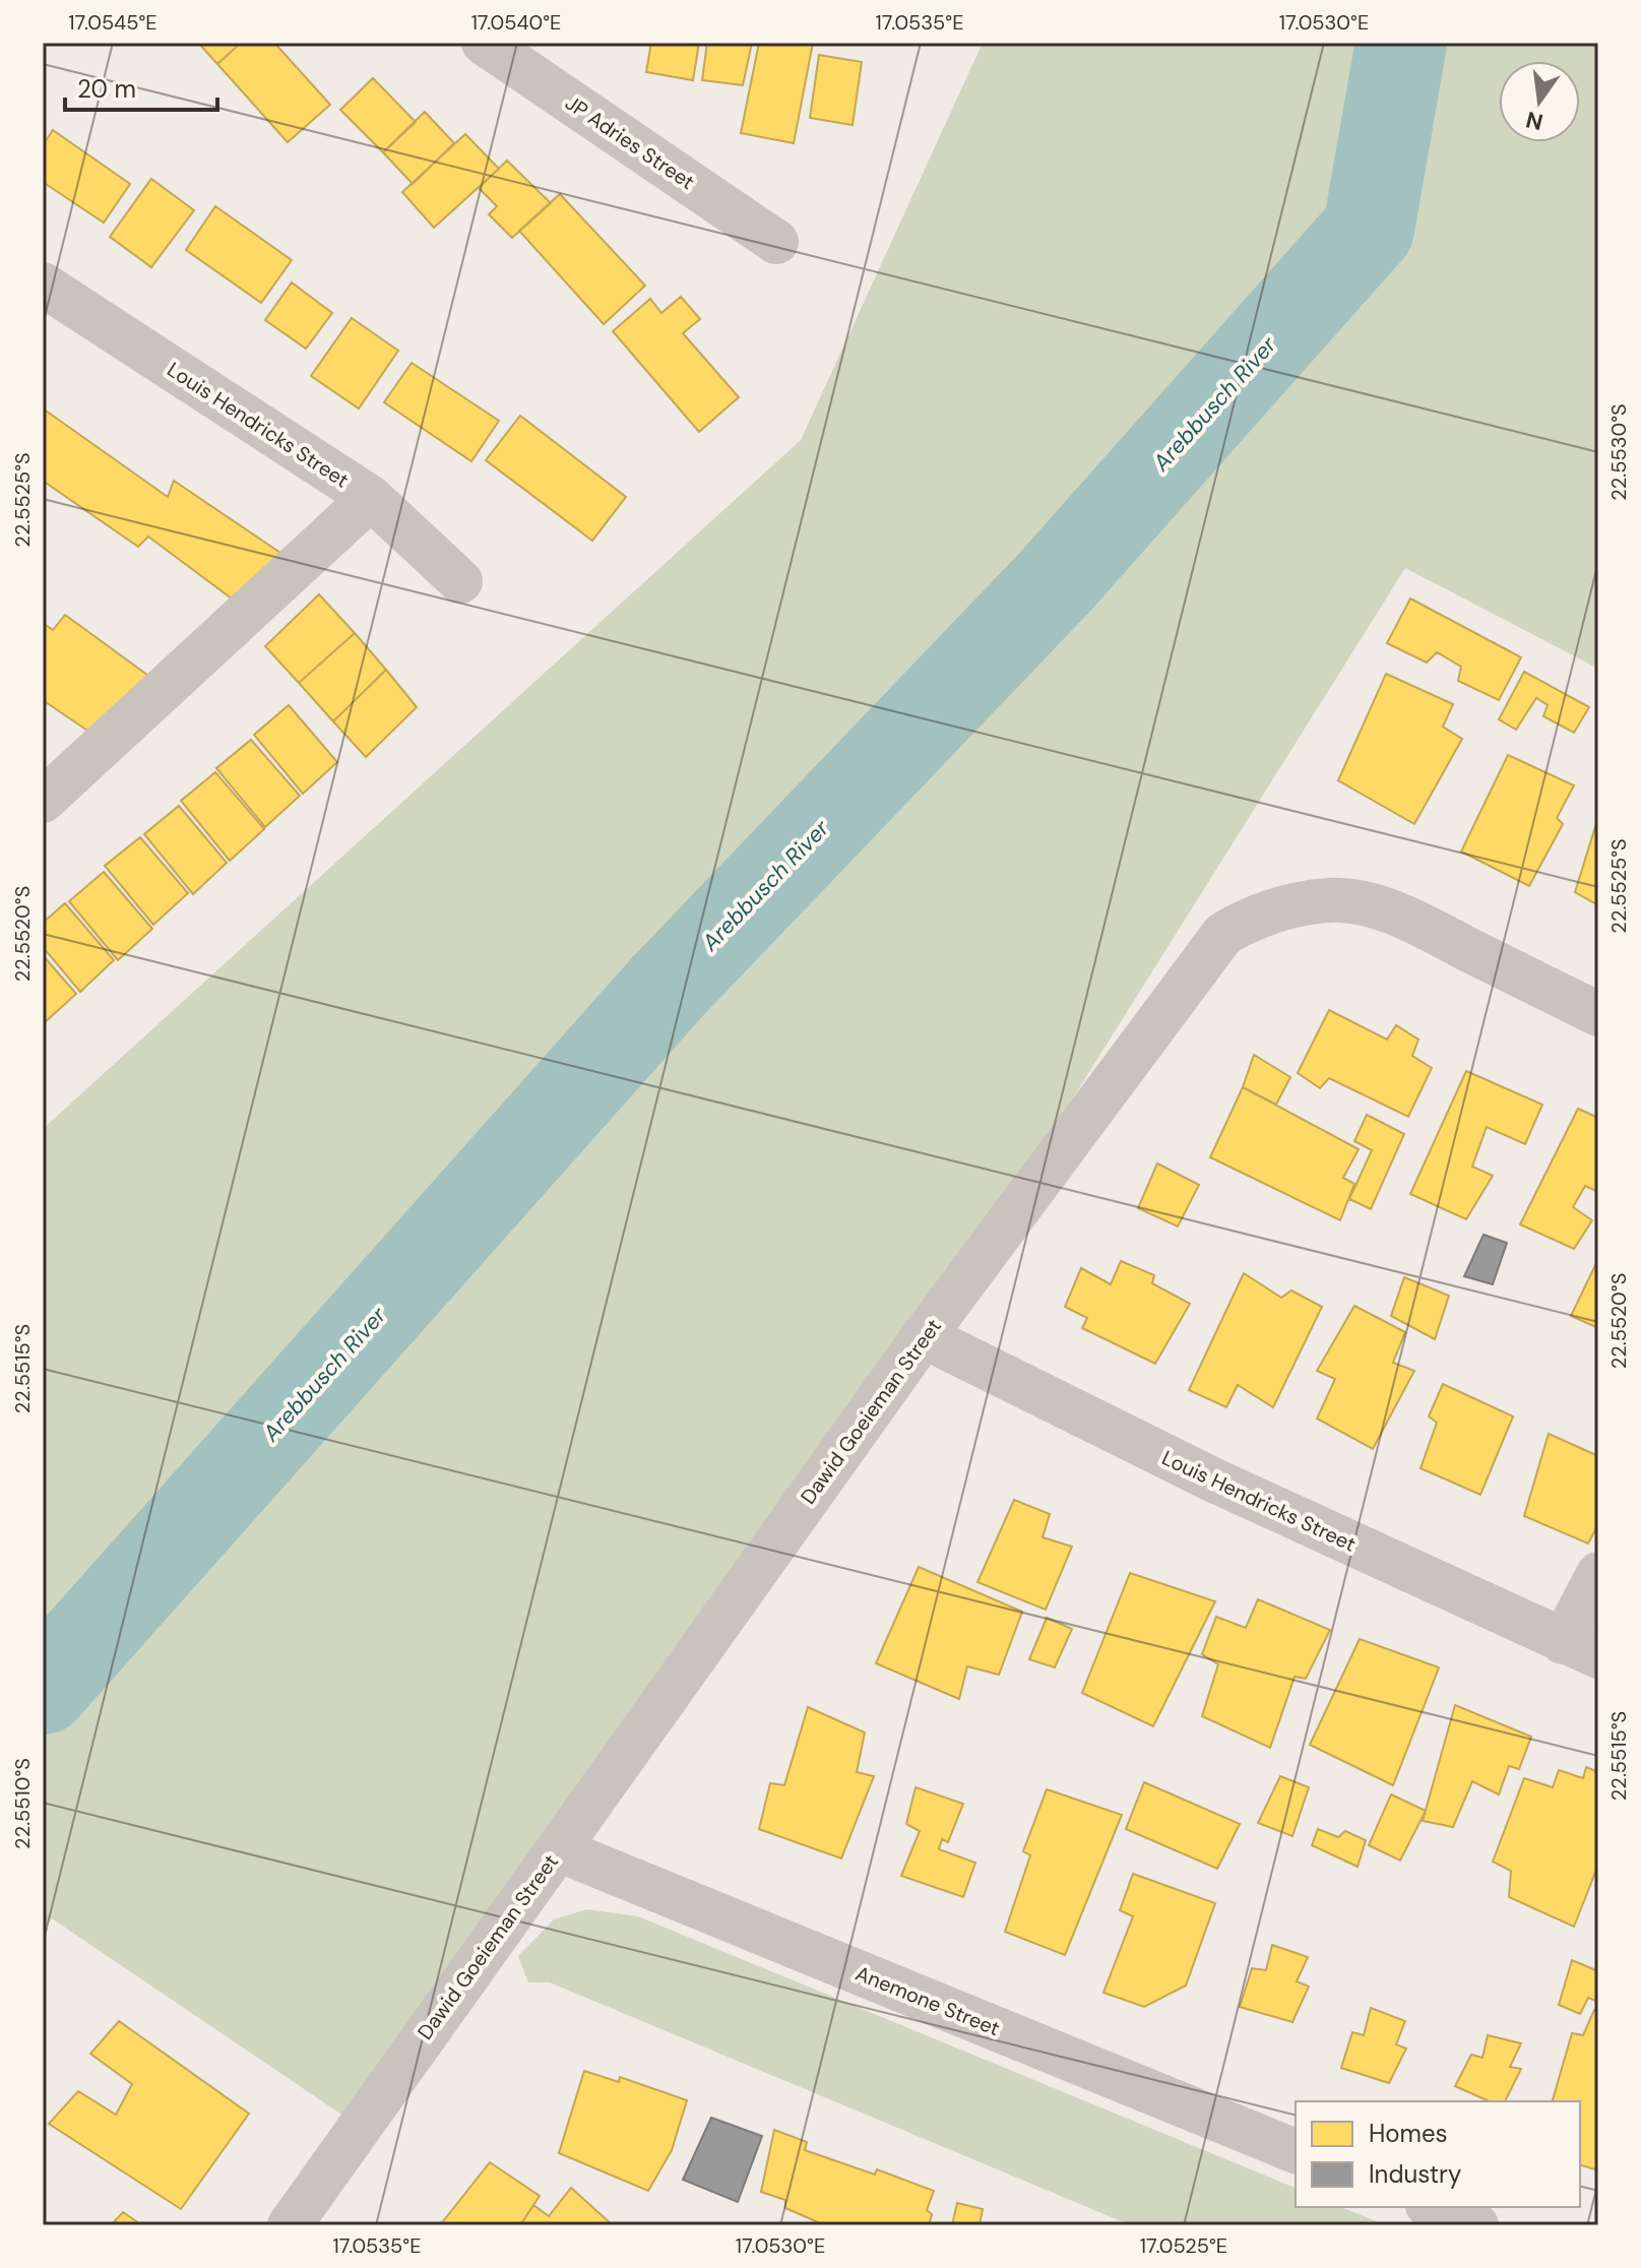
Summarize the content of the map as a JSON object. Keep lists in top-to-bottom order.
{
  "streets": {
    "street": [
      "JP Adries Street",
      "Louis Hendricks Street",
      "Dawid Goeieman Street",
      "Anemone Street"
    ]
  },
  "crossings": [
    ["Louis Hendricks Street", "Dawid Goeieman Street"],
    ["Dawid Goeieman Street", "Anemone Street"]
  ],
  "water": ["Arebbusch River"],
  "legend": ["Homes", "Industry"],
  "scale_bar": "20 m",
  "north": "bottom",
  "coordinates": [
    "17.0545°E",
    "17.0540°E",
    "17.0535°E",
    "17.0530°E",
    "22.5530°S",
    "22.5525°S",
    "22.5520°S",
    "22.5515°S",
    "22.5510°S",
    "17.0525°E"
  ]
}
